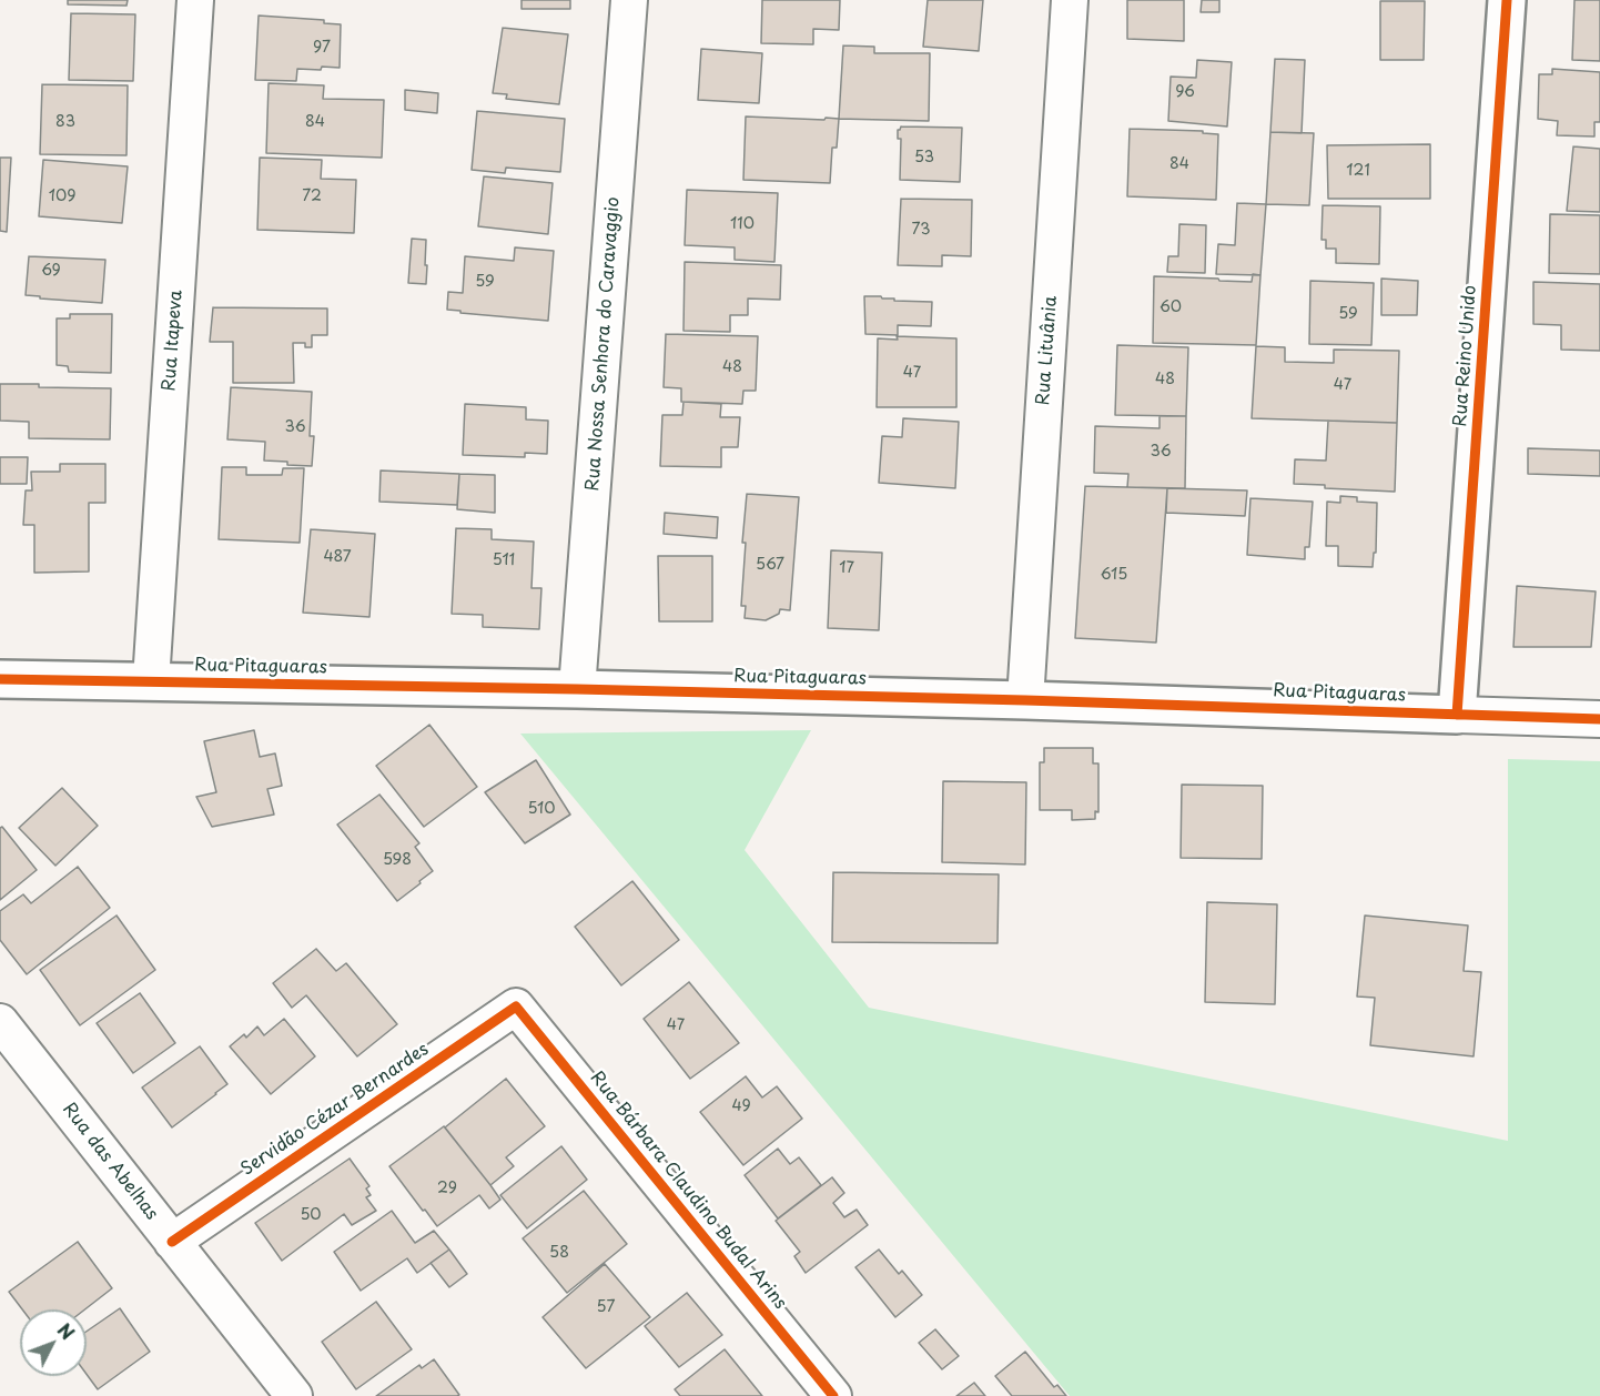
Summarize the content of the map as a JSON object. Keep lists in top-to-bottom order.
{
  "streets": {
    "street": [
      "Rua Itapeva",
      "Rua Nossa Senhora do Caravaggio",
      "Rua Lituânia",
      "Rua Reino Unido",
      "Rua Pitaguaras",
      "Servidão Cézar Bernardes",
      "Rua das Abelhas",
      "Rua Bárbara Claudino Budal Arins"
    ]
  },
  "crossings": [
    ["Rua Itapeva", "Rua Pitaguaras"],
    ["Rua Nossa Senhora do Caravaggio", "Rua Pitaguaras"],
    ["Rua Lituânia", "Rua Pitaguaras"],
    ["Rua Reino Unido", "Rua Pitaguaras"],
    ["Servidão Cézar Bernardes", "Rua das Abelhas"],
    ["Servidão Cézar Bernardes", "Rua Bárbara Claudino Budal Arins"]
  ],
  "house_numbers": [
    "97",
    "96",
    "83",
    "84",
    "53",
    "84",
    "121",
    "109",
    "72",
    "110",
    "73",
    "69",
    "59",
    "60",
    "59",
    "48",
    "47",
    "48",
    "47",
    "36",
    "36",
    "487",
    "511",
    "567",
    "17",
    "615",
    "510",
    "598",
    "47",
    "49",
    "29",
    "50",
    "58",
    "57"
  ],
  "north": "top right"
}
